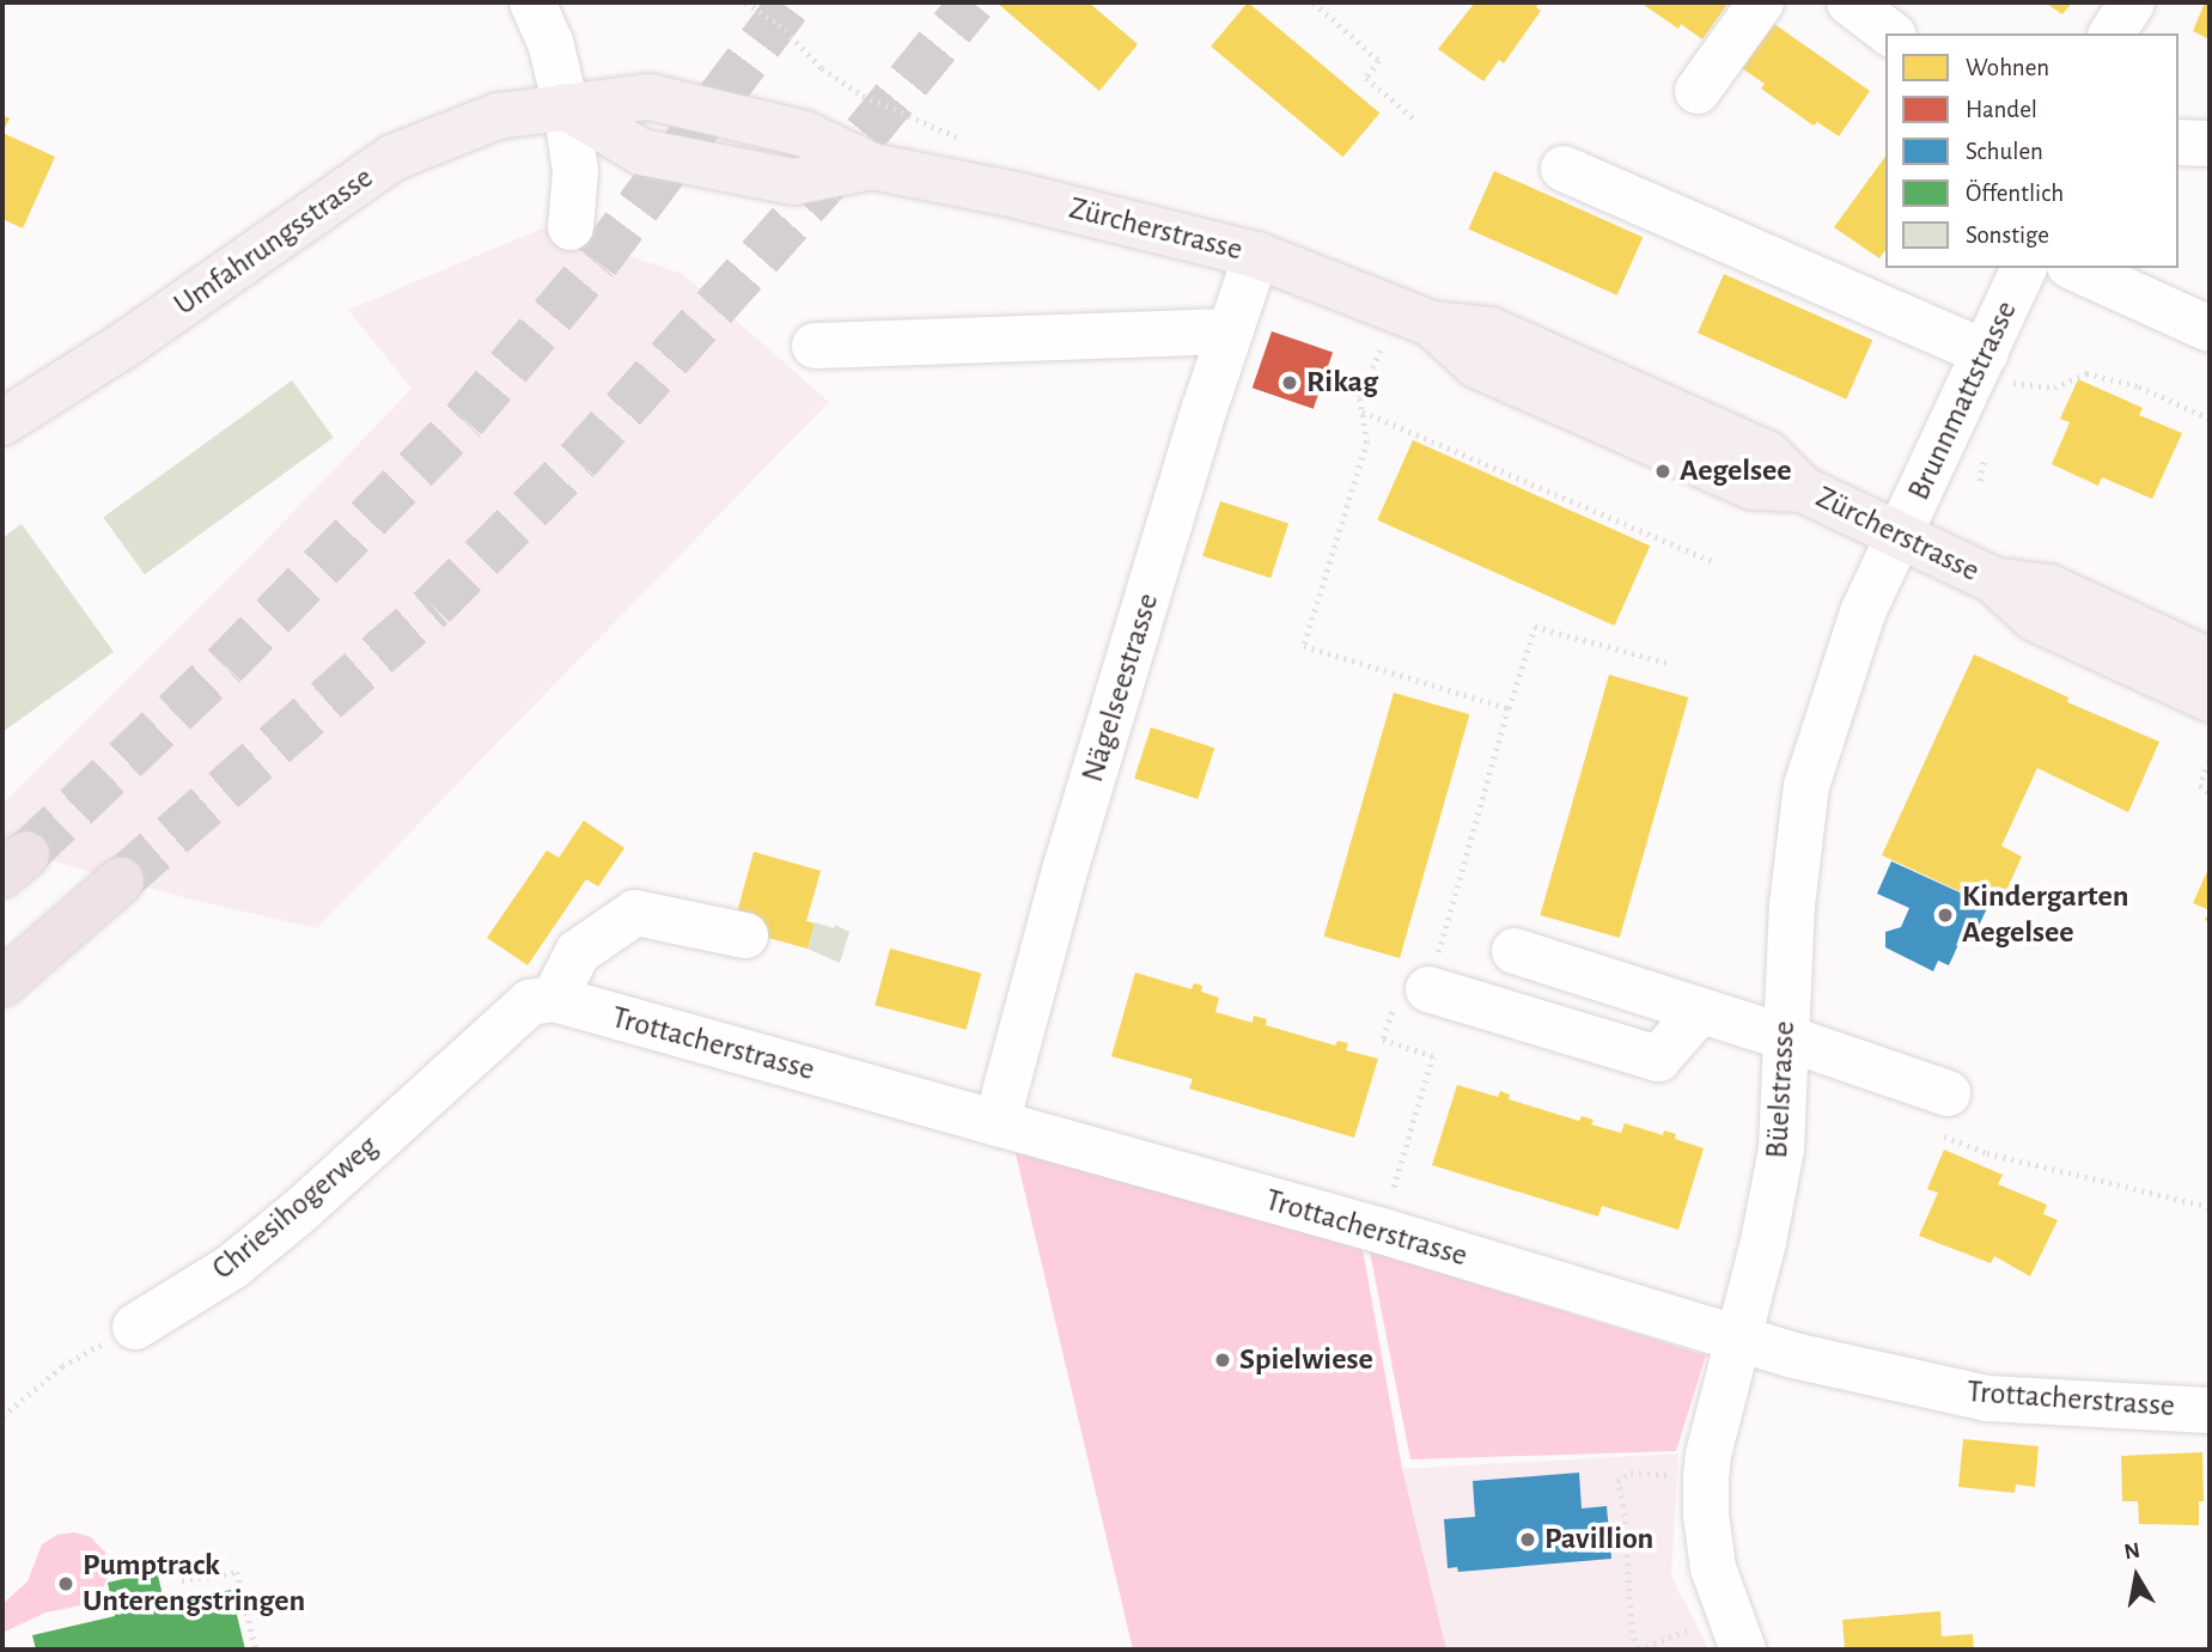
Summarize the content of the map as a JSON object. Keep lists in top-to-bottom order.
{
  "streets": {
    "main road": ["Zürcherstrasse", "Umfahrungsstrasse"],
    "street": [
      "Brunnmattstrasse",
      "Nägelseestrasse",
      "Trottacherstrasse",
      "Büelstrasse",
      "Chriesihogerweg"
    ]
  },
  "crossings": [
    ["Zürcherstrasse", "Umfahrungsstrasse"],
    ["Zürcherstrasse", "Brunnmattstrasse"],
    ["Zürcherstrasse", "Nägelseestrasse"],
    ["Zürcherstrasse", "Büelstrasse"],
    ["Brunnmattstrasse", "Büelstrasse"],
    ["Nägelseestrasse", "Trottacherstrasse"],
    ["Trottacherstrasse", "Büelstrasse"],
    ["Trottacherstrasse", "Chriesihogerweg"]
  ],
  "places": [
    "Rikag",
    "Aegelsee",
    "Kindergarten Aegelsee",
    "Spielwiese",
    "Pavillion",
    "Pumptrack Unterengstringen"
  ],
  "legend": [
    "Wohnen",
    "Handel",
    "Schulen",
    "Öffentlich",
    "Sonstige"
  ],
  "north": "top"
}
